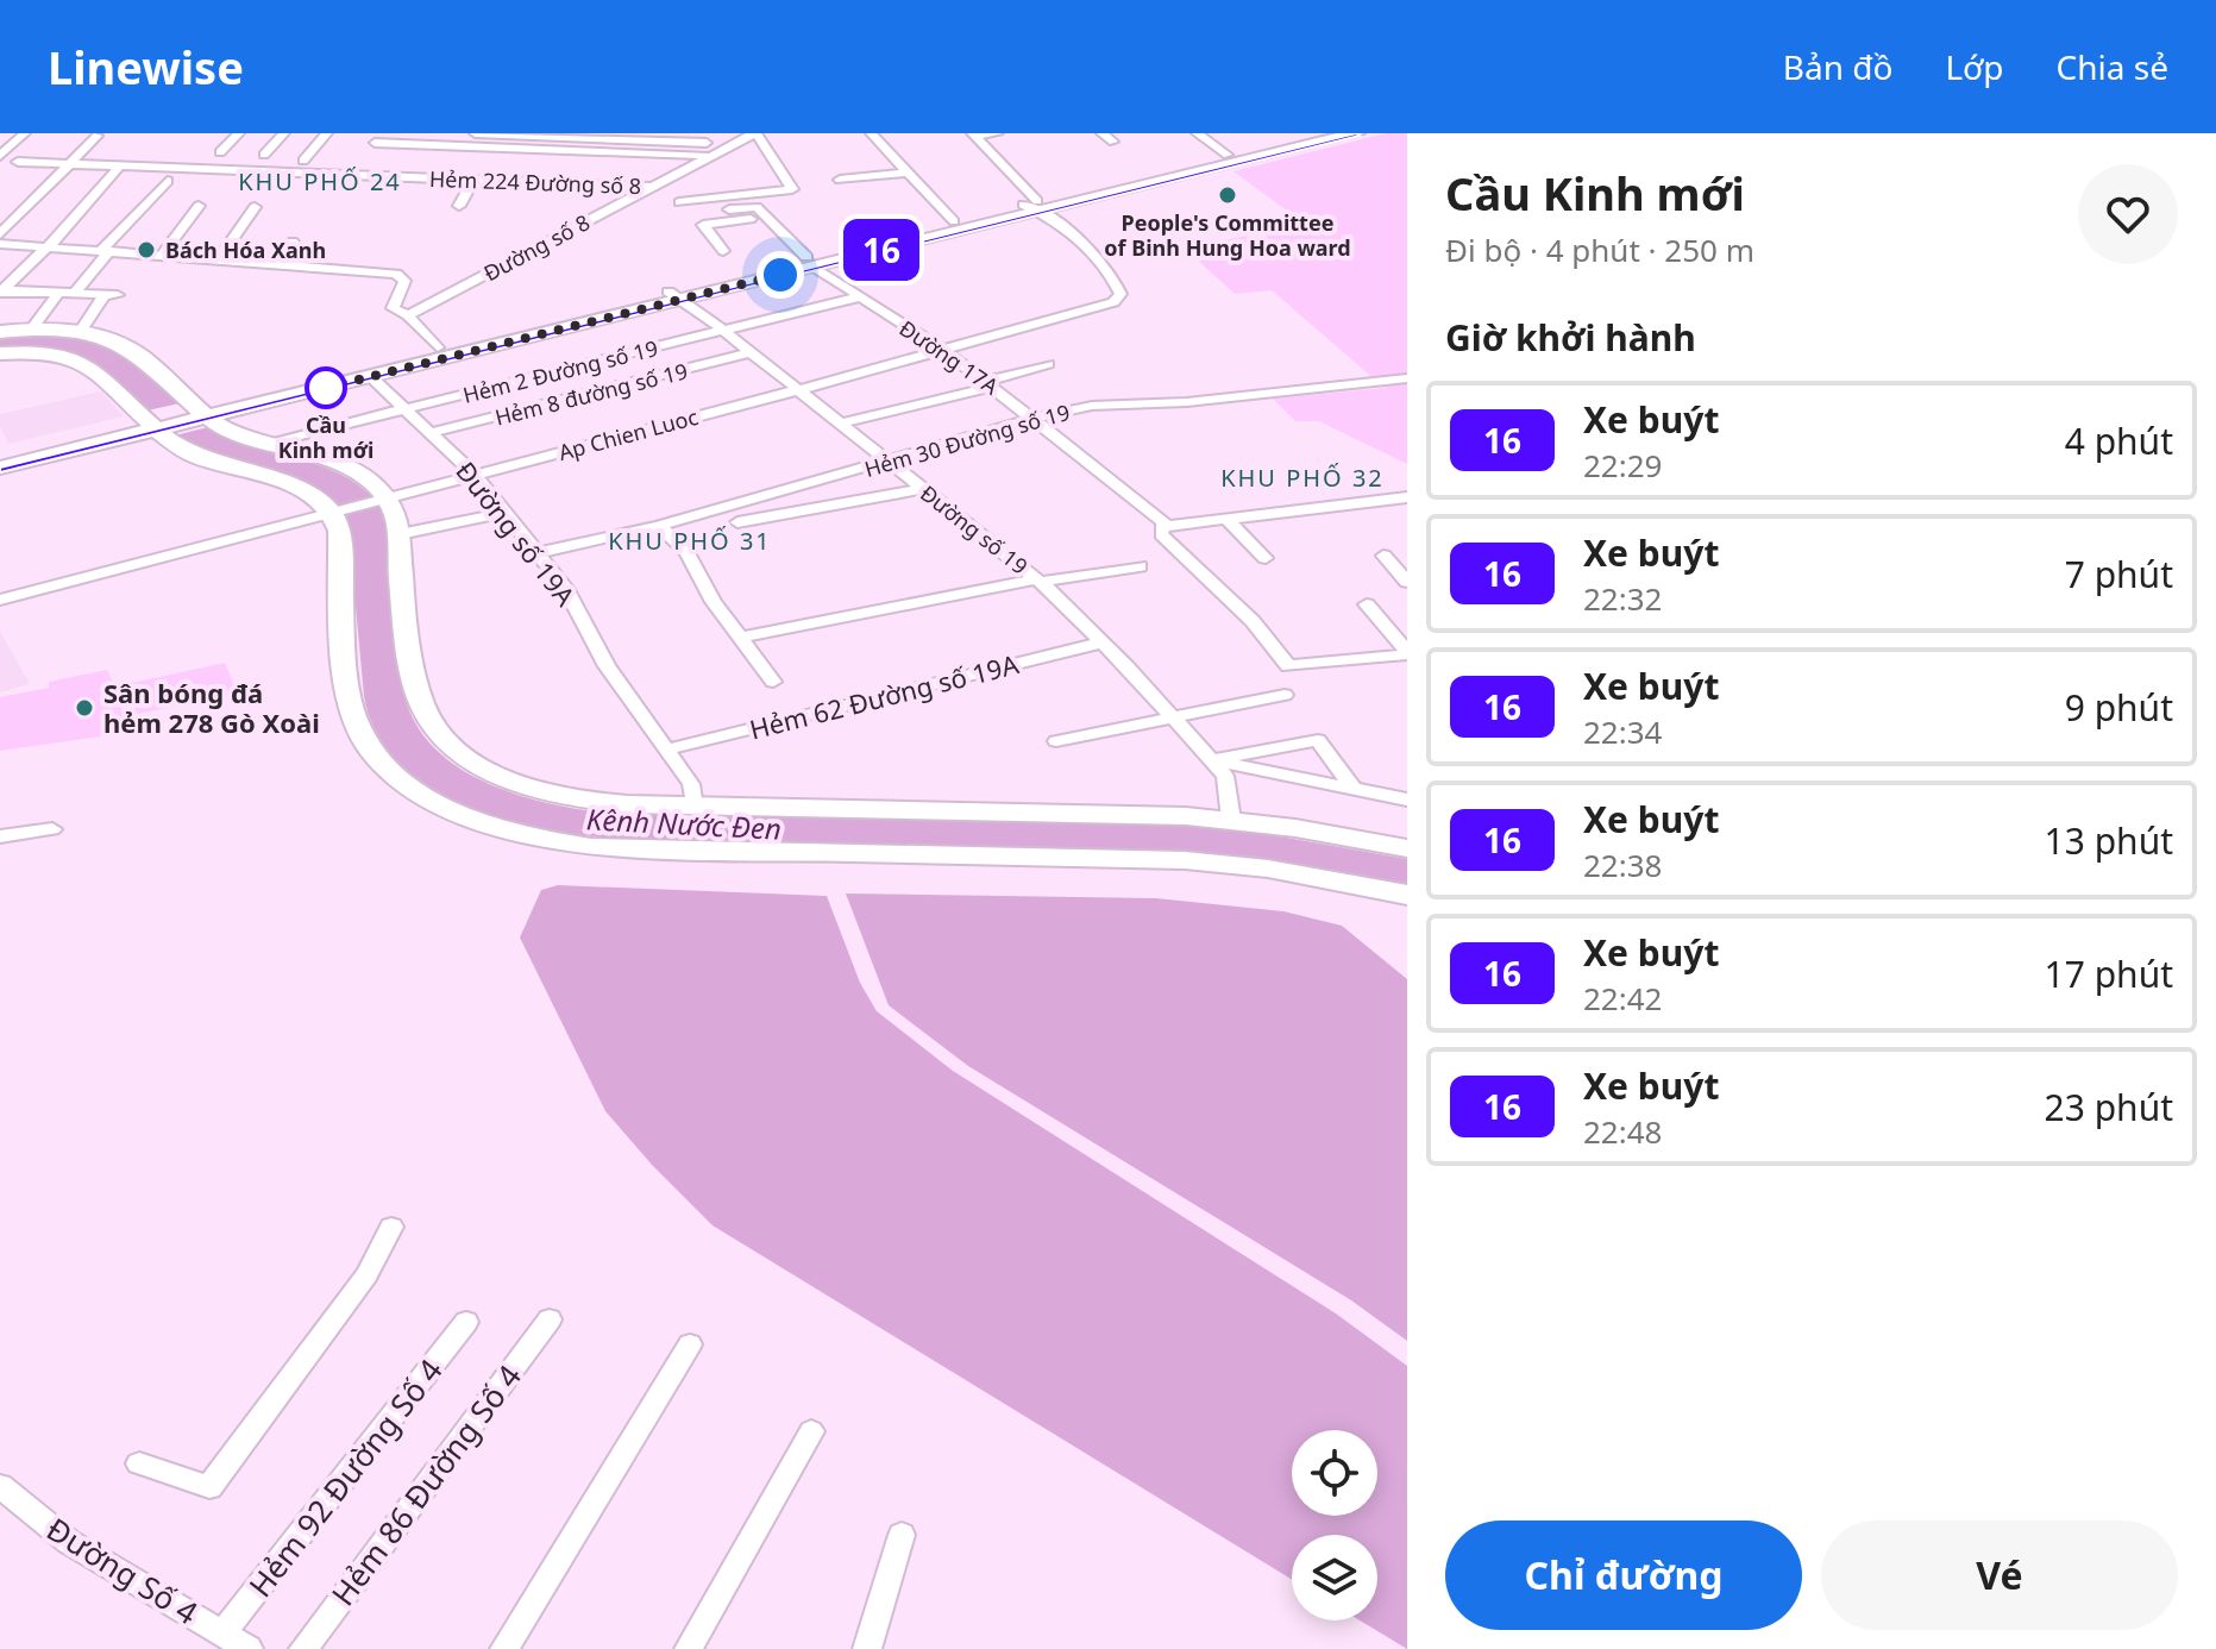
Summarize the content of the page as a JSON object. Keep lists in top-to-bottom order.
{
  "streets": {
    "street": [
      "Hẻm 224 Đường số 8",
      "Đường số 8",
      "Đường 17A",
      "Hẻm 2 Đường số 19",
      "Hẻm 8 đường số 19",
      "Ap Chien Luoc",
      "Hẻm 30 Đường số 19",
      "Đường số 19",
      "Đường số 19A",
      "Hẻm 62 Đường số 19A",
      "Hẻm 92 Đường Số 4",
      "Hẻm 86 Đường Số 4",
      "Đường Số 4"
    ]
  },
  "crossings": [
    ["Hẻm 224 Đường số 8", "Đường số 8"],
    ["Đường 17A", "Hẻm 2 Đường số 19"],
    ["Đường 17A", "Ap Chien Luoc"],
    ["Đường 17A", "Hẻm 30 Đường số 19"],
    ["Hẻm 2 Đường số 19", "Đường số 19"],
    ["Hẻm 2 Đường số 19", "Đường số 19A"],
    ["Hẻm 8 đường số 19", "Đường số 19"],
    ["Hẻm 8 đường số 19", "Đường số 19A"],
    ["Ap Chien Luoc", "Đường số 19"],
    ["Ap Chien Luoc", "Đường số 19A"],
    ["Hẻm 30 Đường số 19", "Đường số 19"],
    ["Hẻm 30 Đường số 19", "Đường số 19A"],
    ["Đường số 19", "Hẻm 62 Đường số 19A"],
    ["Đường số 19A", "Hẻm 62 Đường số 19A"],
    ["Hẻm 92 Đường Số 4", "Đường Số 4"]
  ],
  "districts": ["KHU PHỐ 24", "KHU PHỐ 32", "KHU PHỐ 31"],
  "water": ["Kênh Nước Đen"],
  "places": [
    "People's Committee of Binh Hung Hoa ward",
    "Bách Hóa Xanh",
    "Cầu Kinh mới",
    "Sân bóng đá hẻm 278 Gò Xoài"
  ],
  "lines": ["bus line 16"],
  "page": {
    "header": "Linewise",
    "nav": ["Bản đồ", "Lớp", "Chia sẻ"],
    "on_map": "16",
    "heading": [
      ["Cầu Kinh mới", "Đi bộ · 4 phút · 250 m"],
      "Giờ khởi hành"
    ],
    "list": [
      {
        "mark": "16",
        "name": "Xe buýt",
        "note": "22:29",
        "value": "4 phút"
      },
      {
        "mark": "16",
        "name": "Xe buýt",
        "note": "22:32",
        "value": "7 phút"
      },
      {
        "mark": "16",
        "name": "Xe buýt",
        "note": "22:34",
        "value": "9 phút"
      },
      {
        "mark": "16",
        "name": "Xe buýt",
        "note": "22:38",
        "value": "13 phút"
      },
      {
        "mark": "16",
        "name": "Xe buýt",
        "note": "22:42",
        "value": "17 phút"
      },
      {
        "mark": "16",
        "name": "Xe buýt",
        "note": "22:48",
        "value": "23 phút"
      }
    ],
    "buttons": ["Chỉ đường", "Vé"]
  }
}
